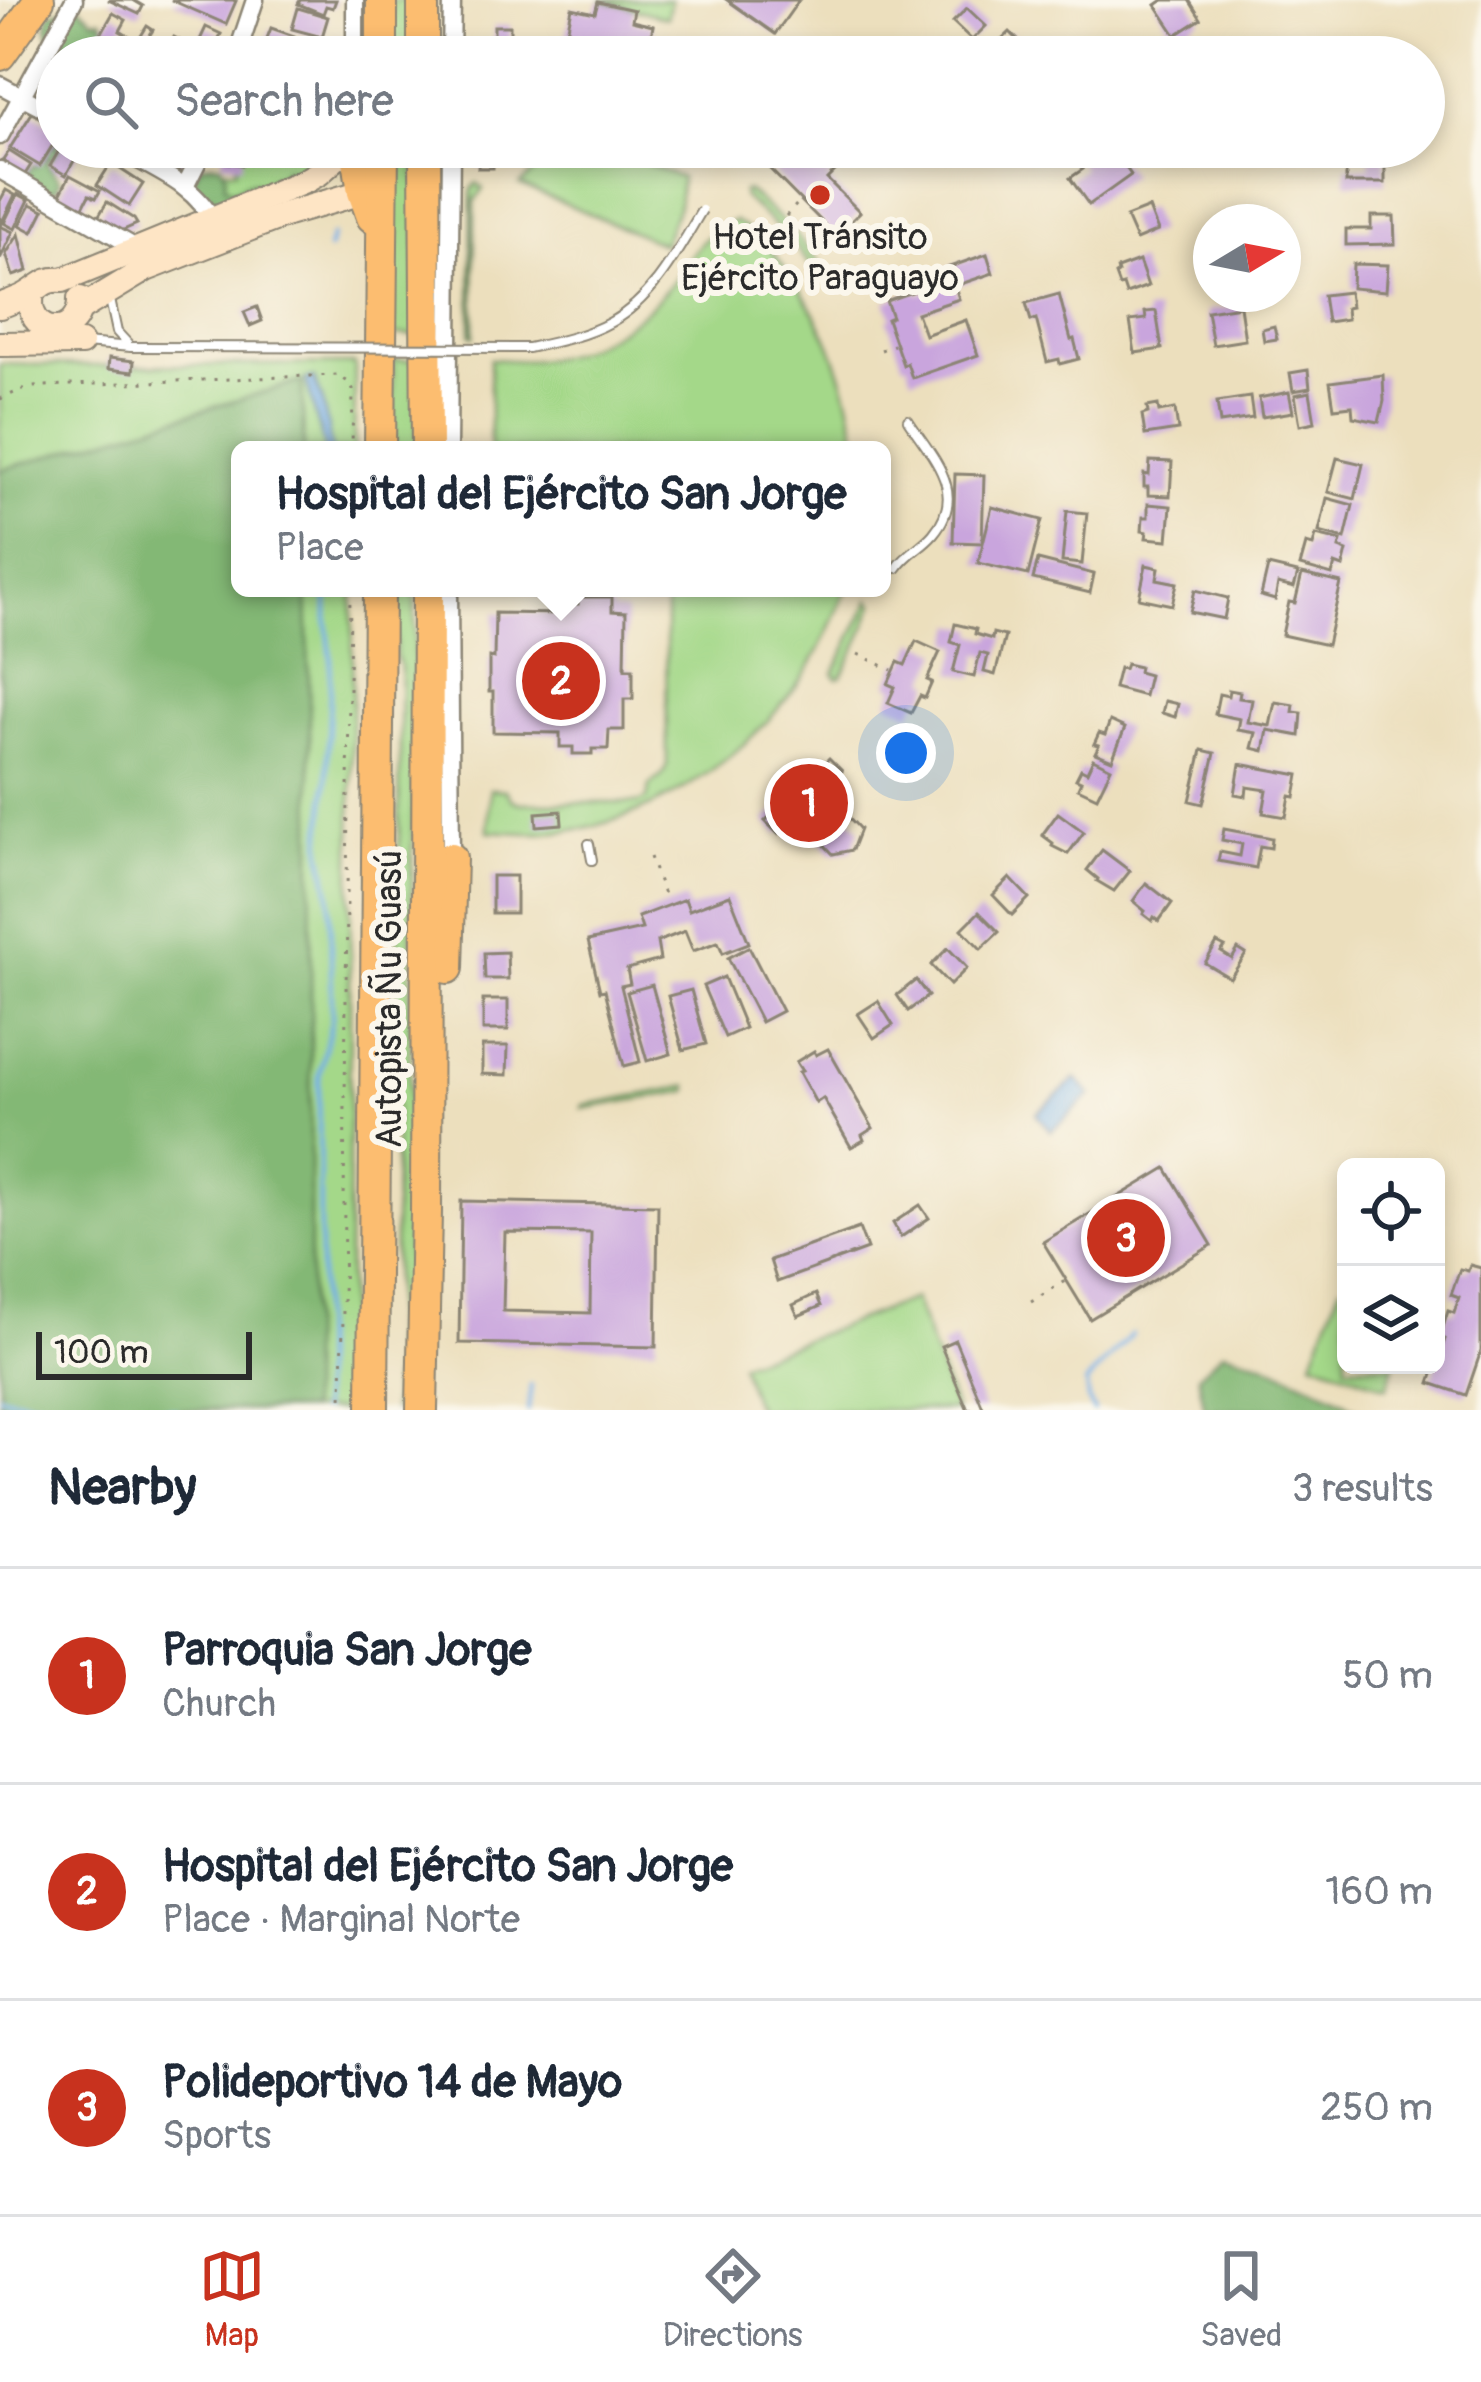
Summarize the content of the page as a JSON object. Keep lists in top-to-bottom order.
{
  "streets": {
    "highway": ["Autopista Ñu Guasú"]
  },
  "places": ["Hotel Tránsito Ejército Paraguayo"],
  "scale_bar": "100 m",
  "north": "right",
  "page": {
    "search": "Search here",
    "popup": ["Hospital del Ejército San Jorge", "Place"],
    "pins": ["2", "1", "3"],
    "scale": "100 m",
    "heading": ["Nearby", "3 results"],
    "list": [
      {
        "mark": "1",
        "name": "Parroquia San Jorge",
        "note": "Church",
        "value": "50 m"
      },
      {
        "mark": "2",
        "name": "Hospital del Ejército San Jorge",
        "note": "Place · Marginal Norte",
        "value": "160 m"
      },
      {
        "mark": "3",
        "name": "Polideportivo 14 de Mayo",
        "note": "Sports",
        "value": "250 m"
      }
    ],
    "nav": ["Map", "Directions", "Saved"]
  }
}
